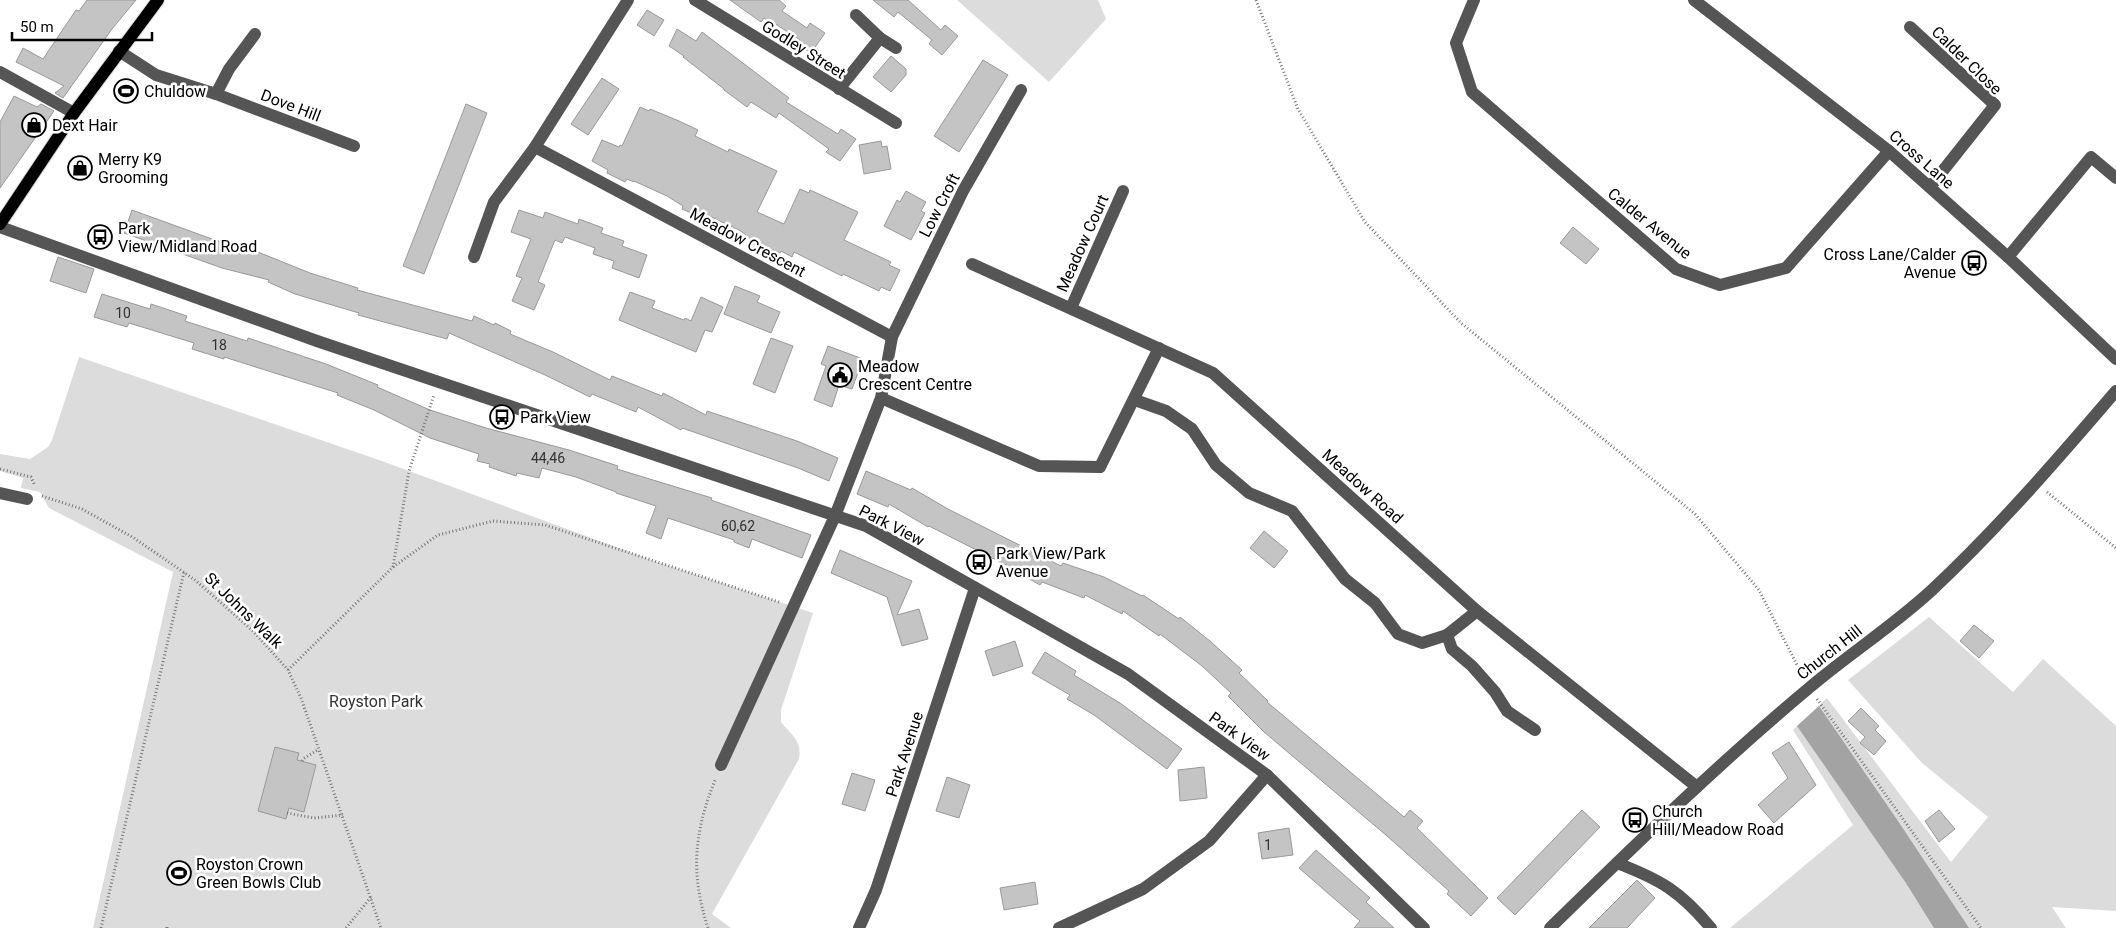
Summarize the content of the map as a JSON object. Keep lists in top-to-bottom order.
{
  "streets": {
    "street": [
      "Godley Street",
      "Calder Close",
      "Dove Hill",
      "Cross Lane",
      "Low Croft",
      "Calder Avenue",
      "Meadow Crescent",
      "Meadow Court",
      "Meadow Road",
      "Park View",
      "Church Hill",
      "Park Avenue"
    ],
    "path": ["St Johns Walk"]
  },
  "crossings": [
    ["Calder Close", "Cross Lane"],
    ["Cross Lane", "Calder Avenue"],
    ["Low Croft", "Meadow Crescent"],
    ["Meadow Court", "Meadow Road"],
    ["Meadow Road", "Church Hill"],
    ["Park View", "Park Avenue"]
  ],
  "parks": ["Royston Park"],
  "places": {
    "sports": ["Chuldow", "Royston Crown Green Bowls Club"],
    "shop": ["Dext Hair", "Merry K9 Grooming"],
    "bus stop": [
      "Park View/Midland Road",
      "Cross Lane/Calder Avenue",
      "Park View",
      "Park View/Park Avenue",
      "Church Hill/Meadow Road"
    ],
    "public building": ["Meadow Crescent Centre"]
  },
  "house_numbers": [
    "10",
    "18",
    "44,46",
    "60,62",
    "1"
  ],
  "scale_bar": "50 m"
}
